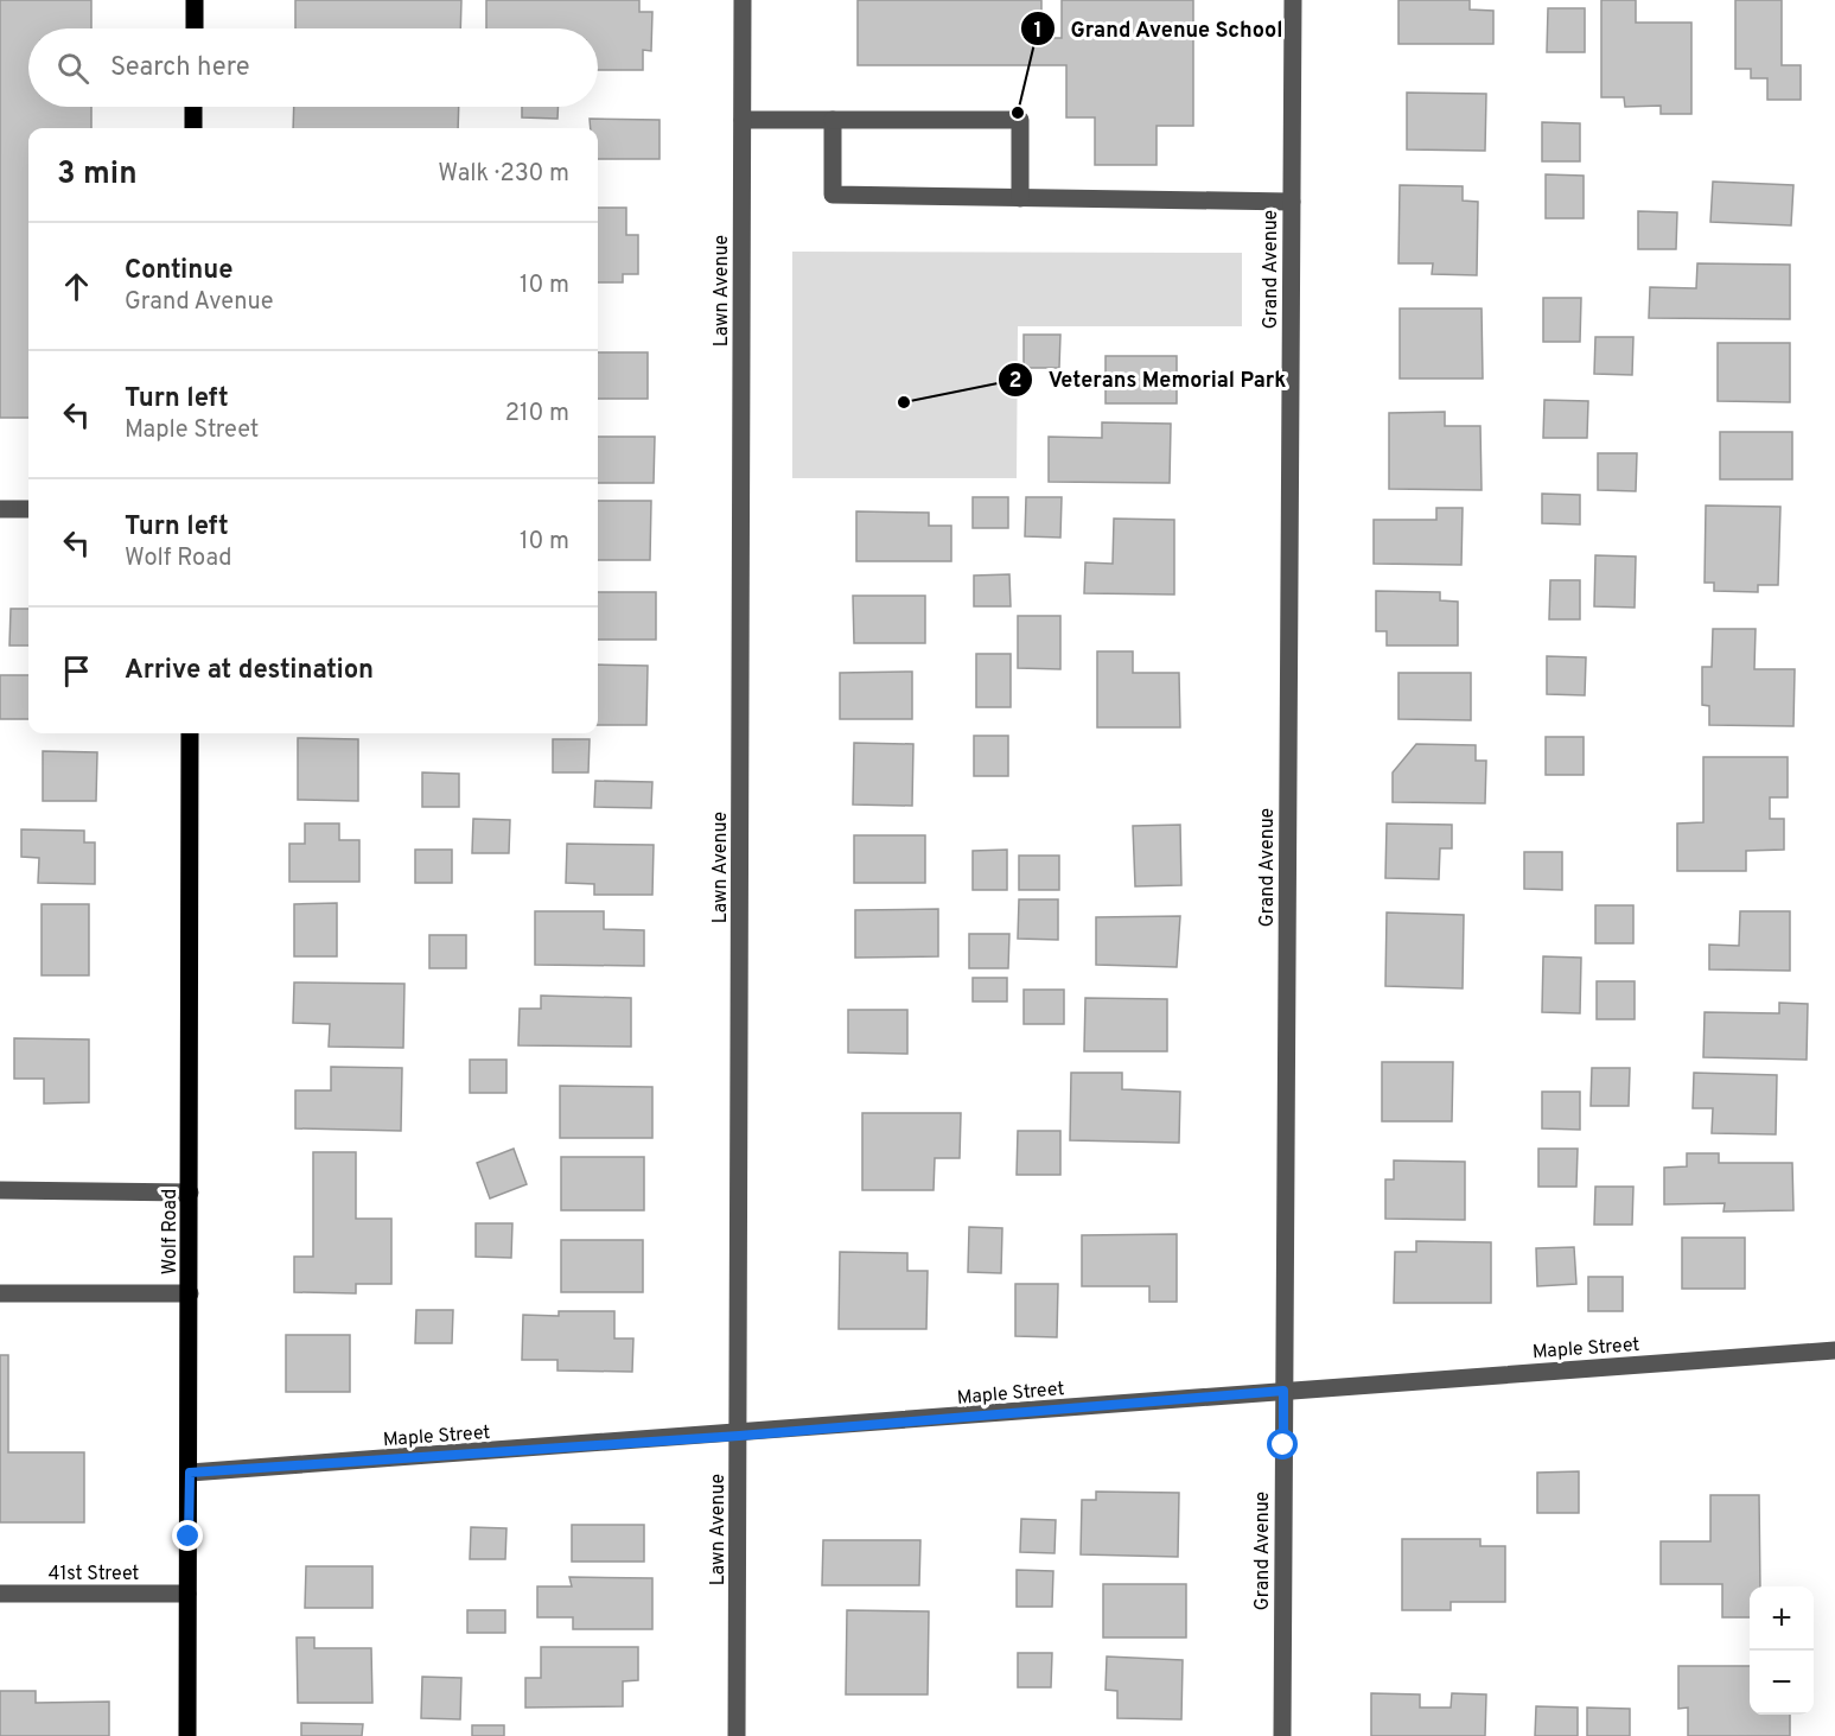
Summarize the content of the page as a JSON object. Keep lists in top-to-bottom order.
{
  "streets": {
    "main road": ["Wolf Road"],
    "street": [
      "Grand Avenue",
      "Lawn Avenue",
      "Maple Street",
      "41st Street"
    ]
  },
  "crossings": [
    ["Grand Avenue", "Maple Street"],
    ["Lawn Avenue", "Maple Street"],
    ["Wolf Road", "Maple Street"],
    ["Wolf Road", "41st Street"]
  ],
  "places": ["Grand Avenue School", "Veterans Memorial Park"],
  "page": {
    "search": "Search here",
    "heading": ["3 min", "Walk · 230 m"],
    "list": [
      ["Continue", "Grand Avenue", "10 m"],
      ["Turn left", "Maple Street", "210 m"],
      ["Turn left", "Wolf Road", "10 m"],
      "Arrive at destination"
    ],
    "map_buttons": ["+", "−"]
  }
}
